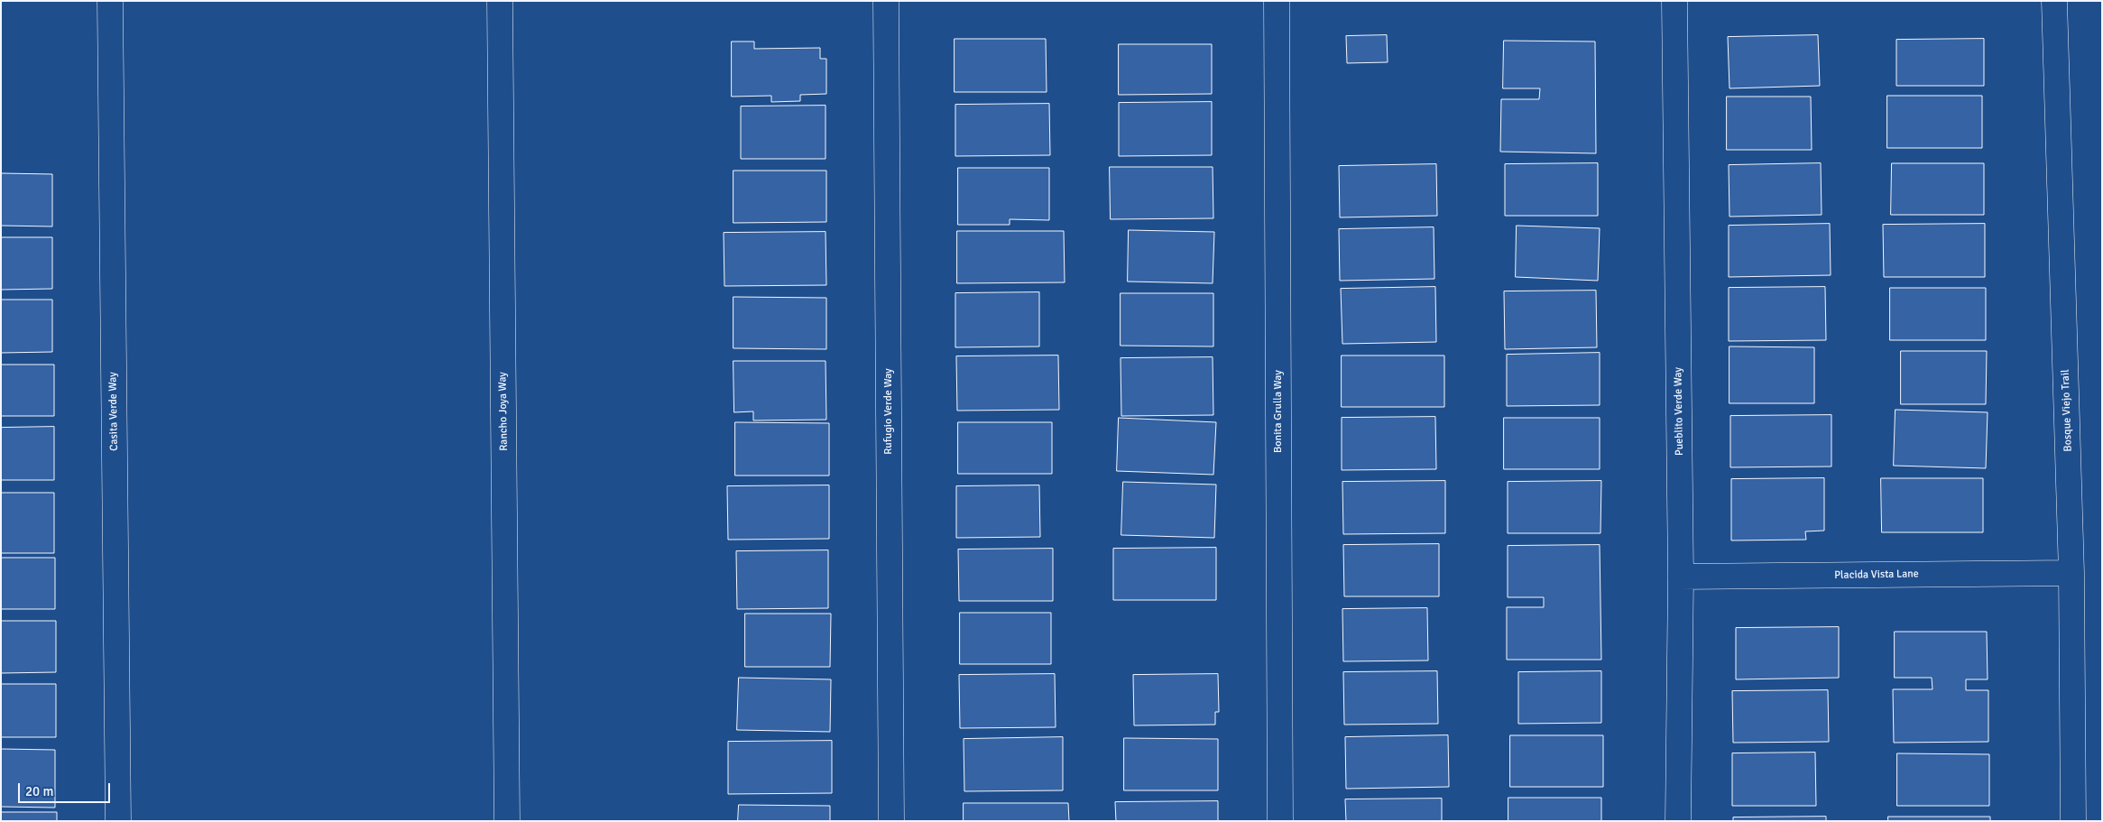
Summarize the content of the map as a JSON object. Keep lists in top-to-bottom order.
{
  "streets": {
    "street": [
      "Bosque Viejo Trail",
      "Casita Verde Way",
      "Rancho Joya Way",
      "Rufugio Verde Way",
      "Bonita Grulla Way",
      "Pueblito Verde Way",
      "Placida Vista Lane"
    ]
  },
  "crossings": [
    ["Bosque Viejo Trail", "Placida Vista Lane"],
    ["Pueblito Verde Way", "Placida Vista Lane"]
  ],
  "scale_bar": "20 m"
}
